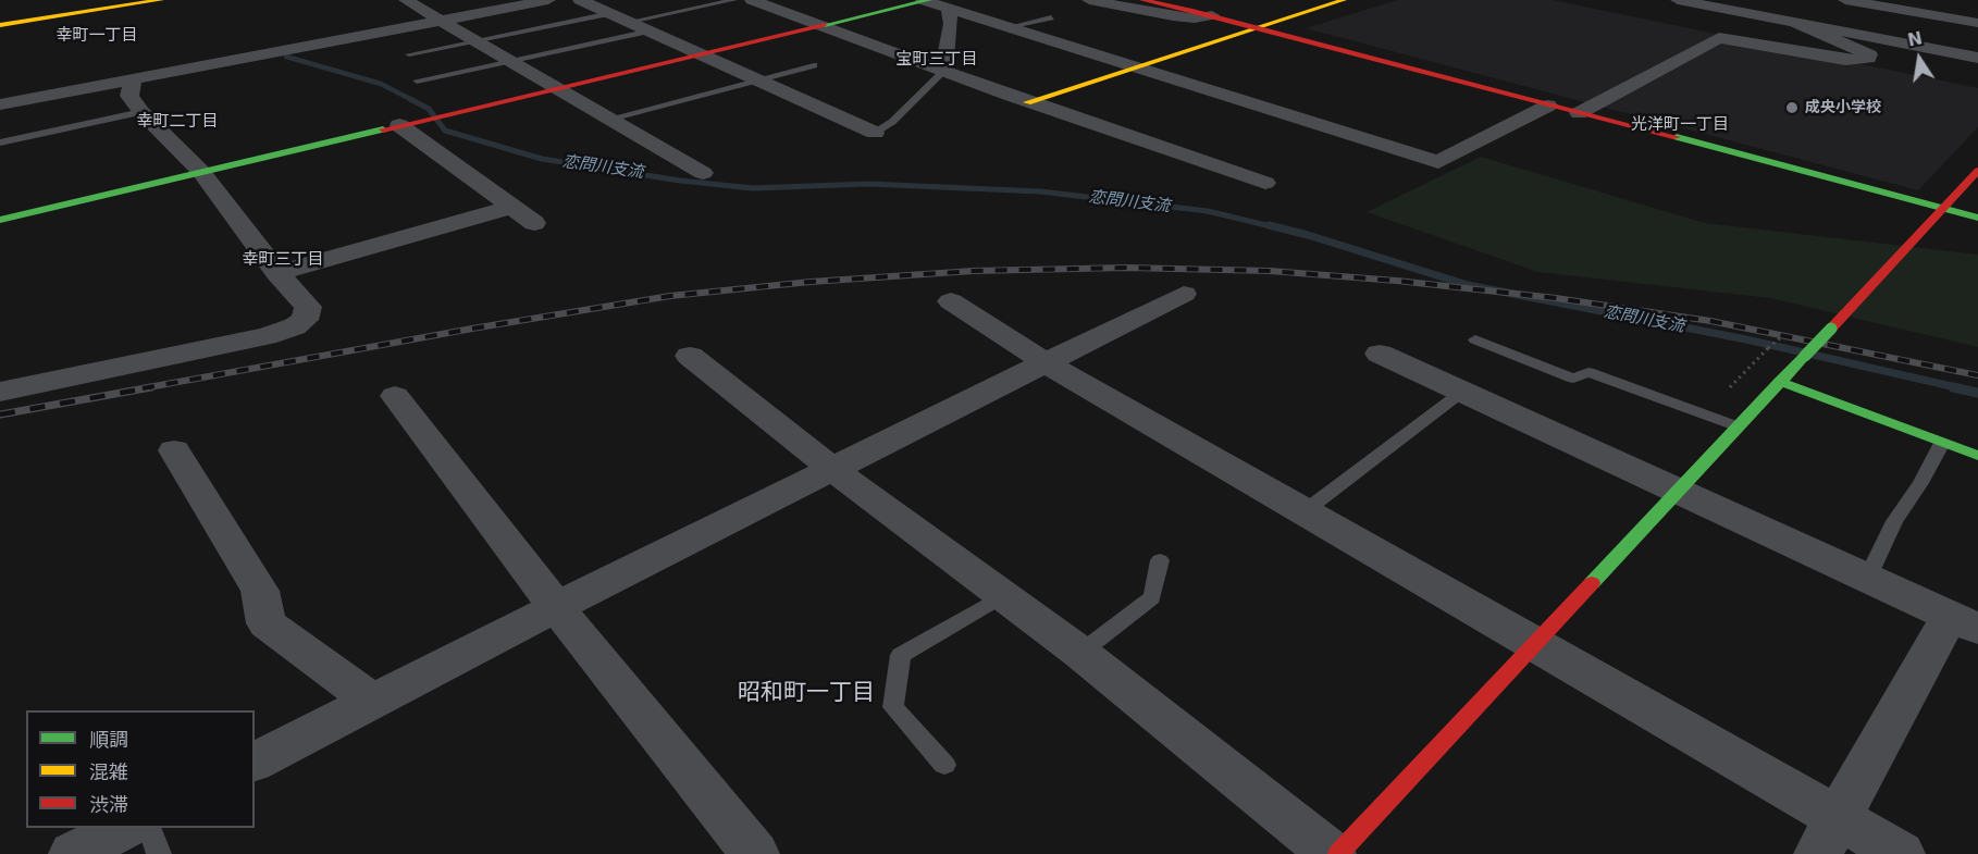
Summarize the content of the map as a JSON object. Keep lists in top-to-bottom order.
{
  "districts": [
    "幸町一丁目",
    "宝町三丁目",
    "幸町二丁目",
    "光洋町一丁目",
    "幸町三丁目",
    "昭和町一丁目"
  ],
  "water": ["恋問川支流"],
  "places": ["成央小学校"],
  "legend": ["順調", "混雑", "渋滞"],
  "north": "top"
}
